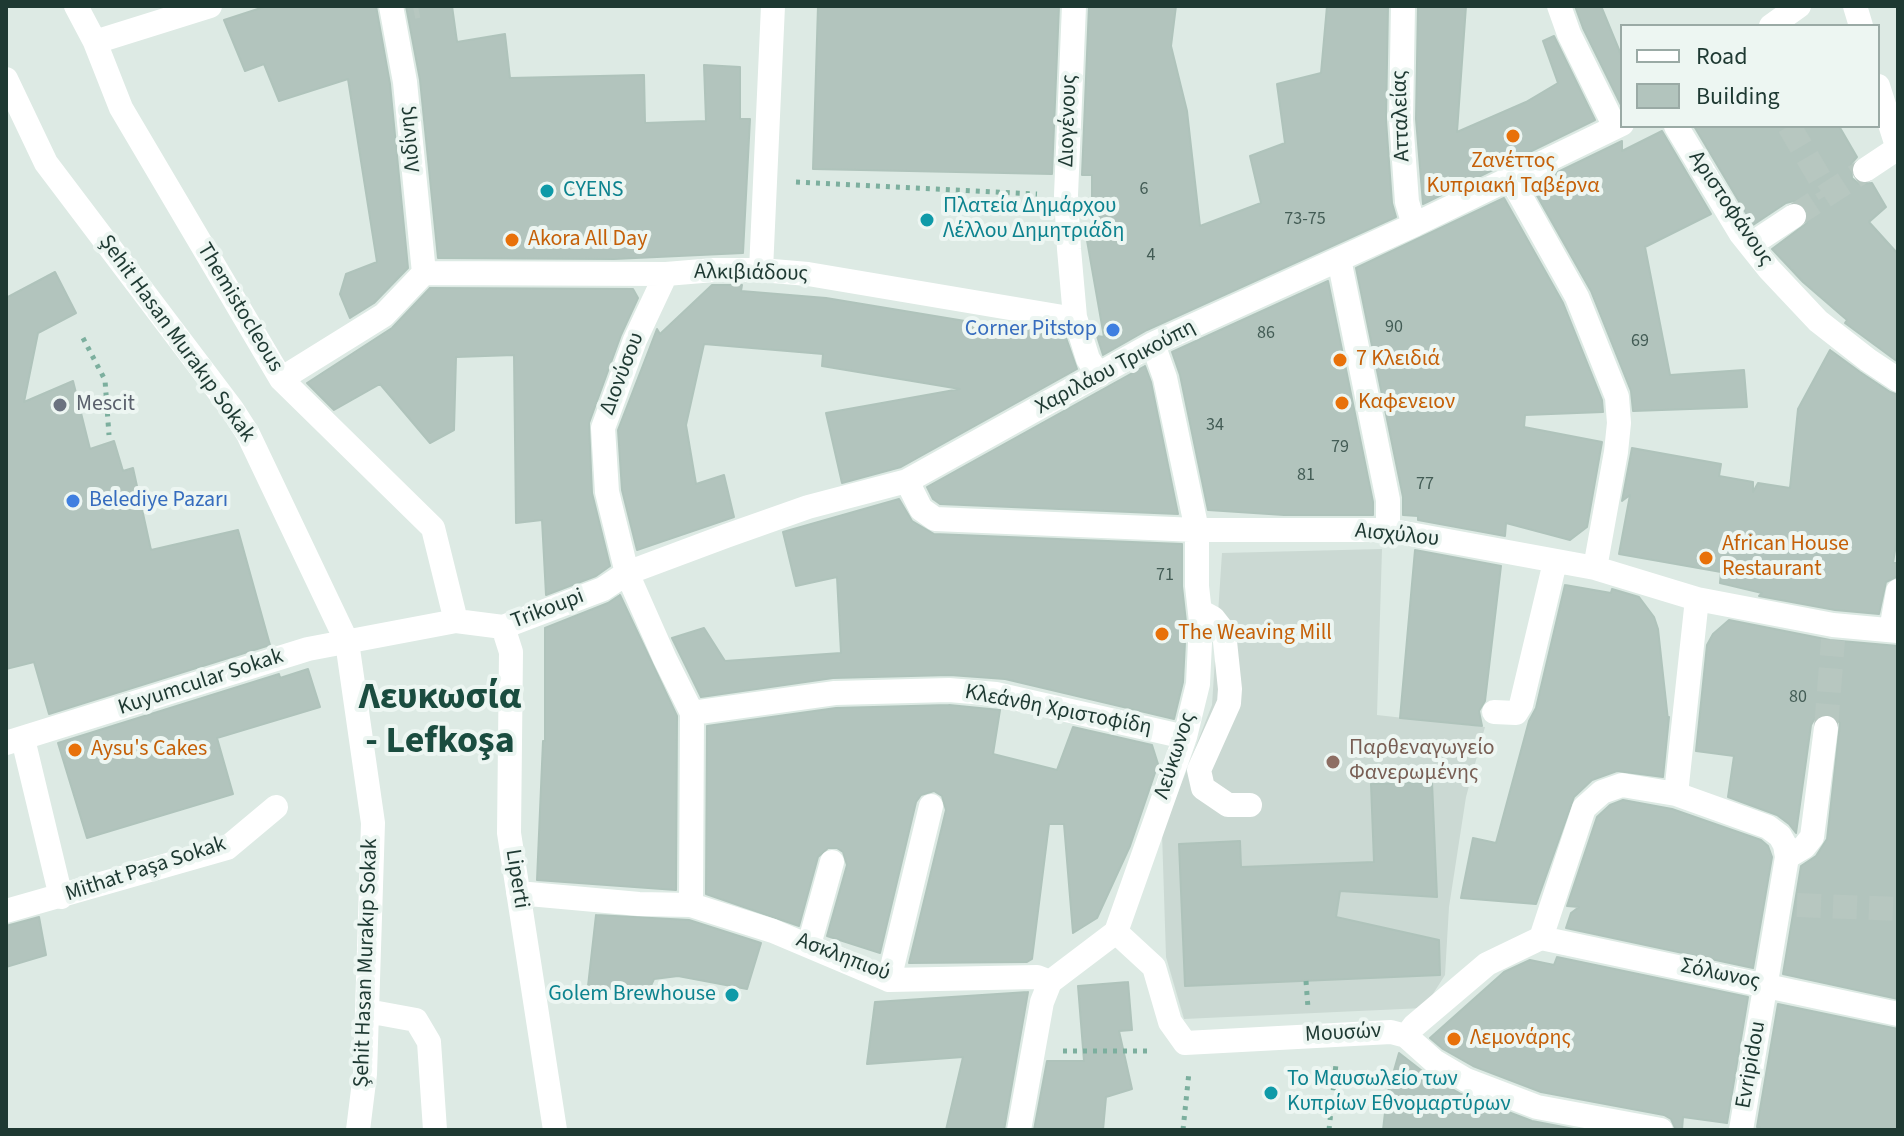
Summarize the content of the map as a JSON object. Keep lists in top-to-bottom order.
{
  "streets": {
    "street": [
      "Ατταλείας",
      "Διογένους",
      "Λιδίνης",
      "Αριστοφάνους",
      "Αλκιβιάδους",
      "Themistocleous",
      "Şehit Hasan Murakıp Sokak",
      "Χαριλάου Τρικούπη",
      "Διονύσου",
      "Αισχύλου",
      "Trikoupi",
      "Kuyumcular Sokak",
      "Κλεάνθη Χριστοφίδη",
      "Λεύκωνος",
      "Mithat Paşa Sokak",
      "Liperti",
      "Ασκληπιού",
      "Σόλωνος",
      "Μουσών",
      "Evripidou"
    ]
  },
  "crossings": [
    ["Ατταλείας", "Χαριλάου Τρικούπη"],
    ["Διογένους", "Αλκιβιάδους"],
    ["Διογένους", "Χαριλάου Τρικούπη"],
    ["Λιδίνης", "Αλκιβιάδους"],
    ["Αλκιβιάδους", "Διονύσου"],
    ["Themistocleous", "Trikoupi"],
    ["Şehit Hasan Murakıp Sokak", "Kuyumcular Sokak"],
    ["Χαριλάου Τρικούπη", "Διονύσου"],
    ["Χαριλάου Τρικούπη", "Αισχύλου"],
    ["Χαριλάου Τρικούπη", "Trikoupi"],
    ["Χαριλάου Τρικούπη", "Λεύκωνος"],
    ["Διονύσου", "Κλεάνθη Χριστοφίδη"],
    ["Αισχύλου", "Λεύκωνος"],
    ["Trikoupi", "Kuyumcular Sokak"],
    ["Trikoupi", "Liperti"],
    ["Κλεάνθη Χριστοφίδη", "Λεύκωνος"],
    ["Liperti", "Ασκληπιού"],
    ["Σόλωνος", "Evripidou"]
  ],
  "districts": ["Λευκωσία - Lefkoşa"],
  "places": [
    "Ζανέττος Κυπριακή Ταβέρνα",
    "CYENS",
    "Πλατεία Δημάρχου Λέλλου Δημητριάδη",
    "Akora All Day",
    "Corner Pitstop",
    "7 Κλειδιά",
    "Καφενειον",
    "Mescit",
    "Belediye Pazarı",
    "African House Restaurant",
    "The Weaving Mill",
    "Aysu's Cakes",
    "Παρθεναγωγείο Φανερωμένης",
    "Golem Brewhouse",
    "Λεμονάρης",
    "Το Μαυσωλείο των Κυπρίων Εθνομαρτύρων"
  ],
  "house_numbers": [
    "6",
    "73-75",
    "4",
    "90",
    "86",
    "69",
    "34",
    "79",
    "81",
    "77",
    "71",
    "80"
  ],
  "legend": ["Road", "Building"]
}
